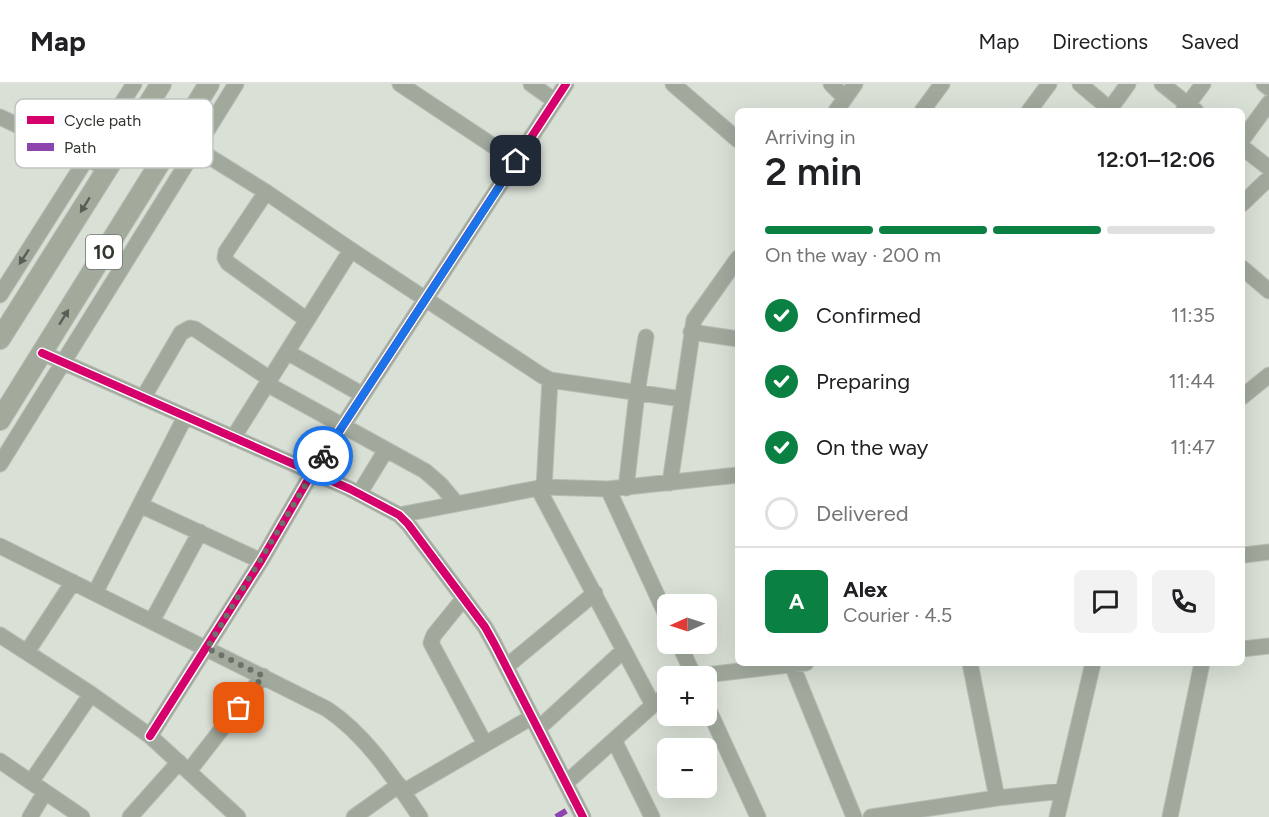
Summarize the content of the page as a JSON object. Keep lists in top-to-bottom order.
{
  "streets": {
    "main road": ["10"]
  },
  "legend": ["Cycle path", "Path"],
  "north": "left",
  "page": {
    "header": "Map",
    "nav": ["Map", "Directions", "Saved"],
    "heading": ["2 min", "Arriving in", "12:01–12:06"],
    "panel": ["Alex", "Courier · 4.5"],
    "bar": "On the way · 200 m",
    "list": [
      ["Confirmed", "11:35"],
      ["Preparing", "11:44"],
      ["On the way", "11:47"],
      "Delivered"
    ],
    "round": "A",
    "map_buttons": ["+", "−"]
  }
}
